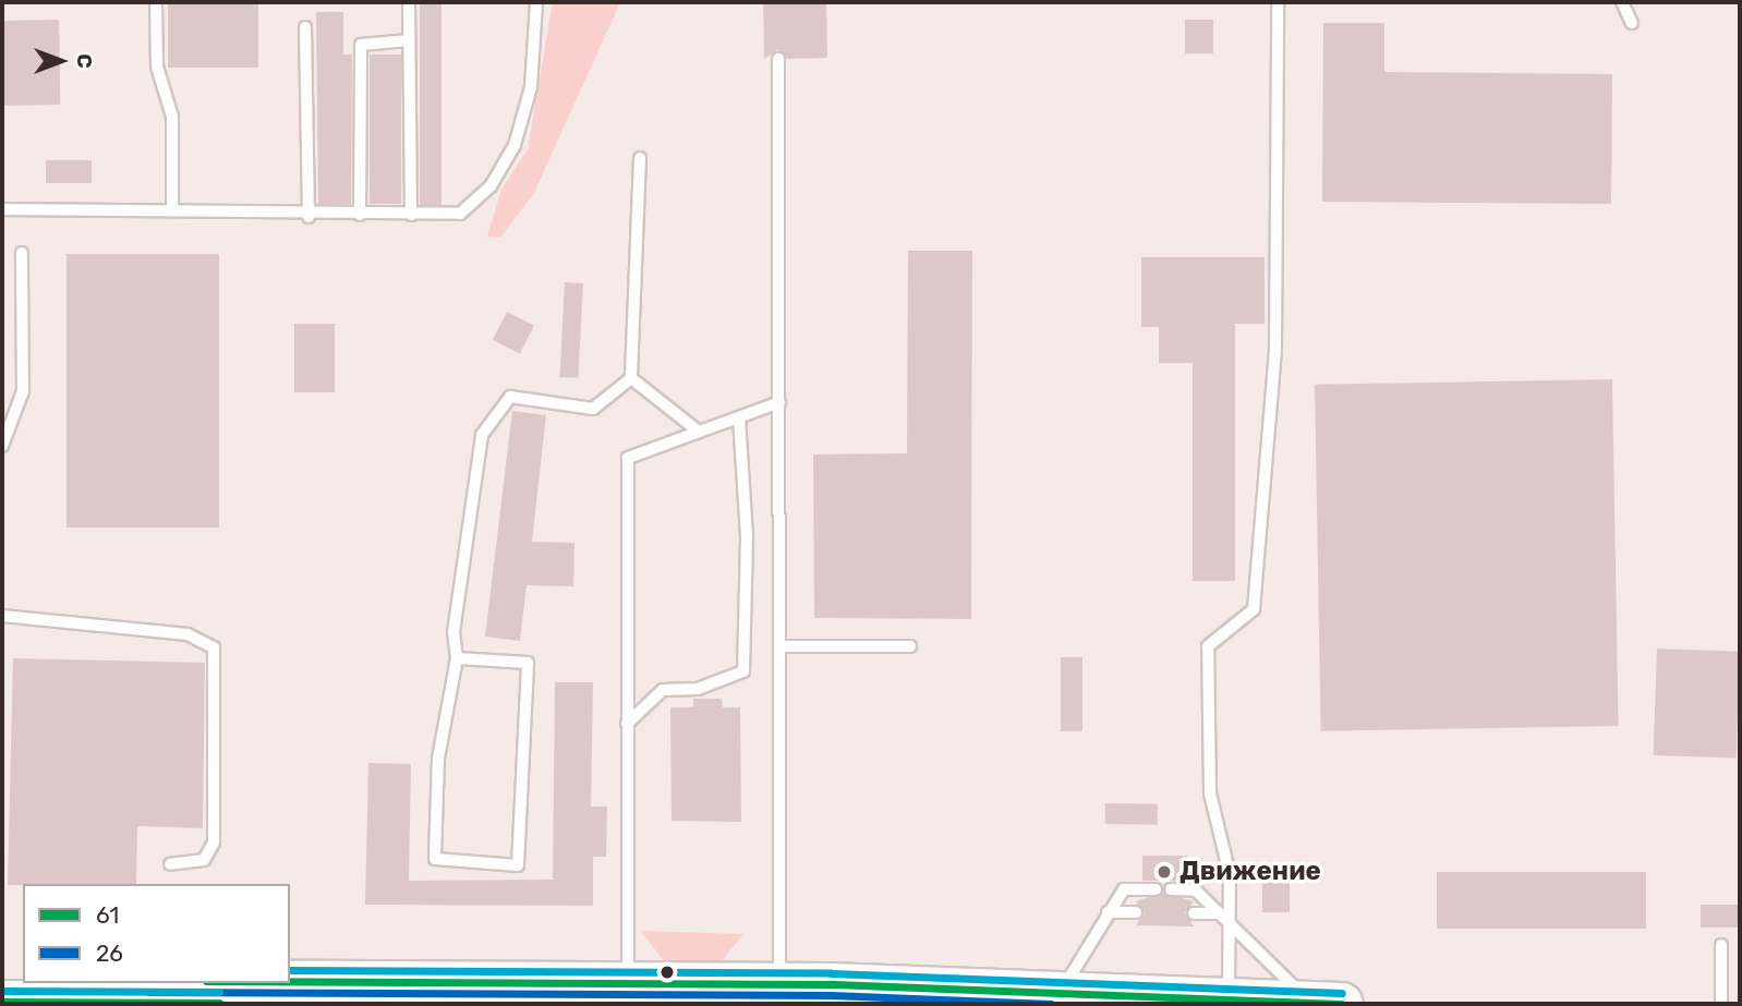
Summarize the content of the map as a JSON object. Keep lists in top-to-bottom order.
{
  "places": ["Движение"],
  "lines": ["transit line 61", "transit line 26"],
  "legend": ["61", "26"],
  "north": "right"
}
